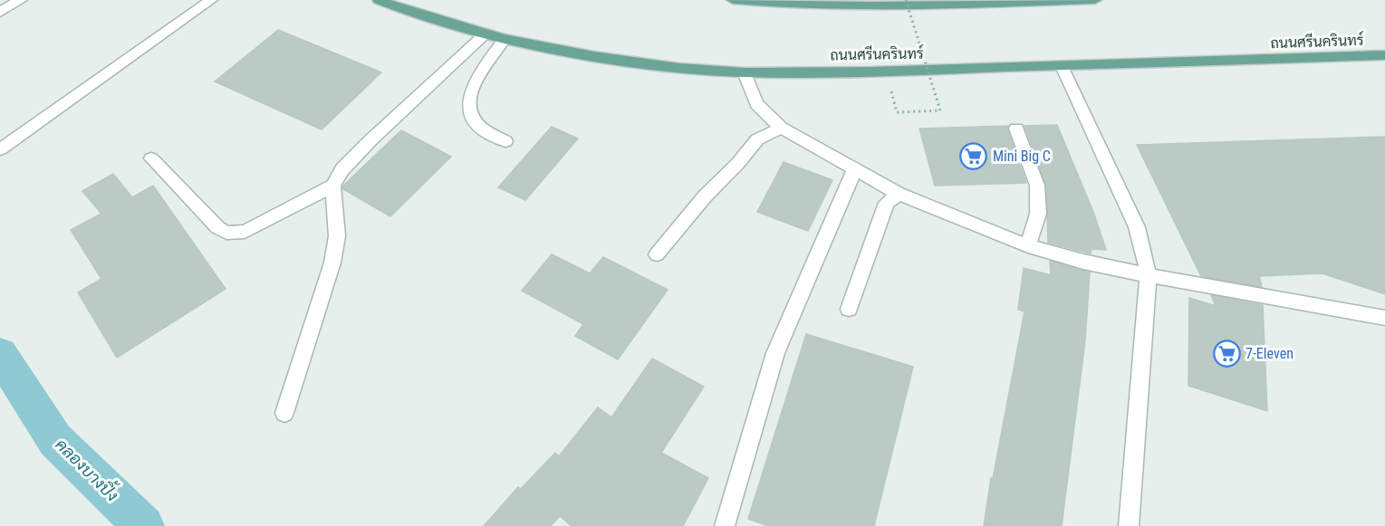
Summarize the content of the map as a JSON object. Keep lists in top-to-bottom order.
{
  "streets": {
    "main road": ["ถนนศรีนครินทร์"]
  },
  "water": ["คลองบางปิ้ง"],
  "places": {
    "supermarket": ["Mini Big C", "7-Eleven"]
  }
}
